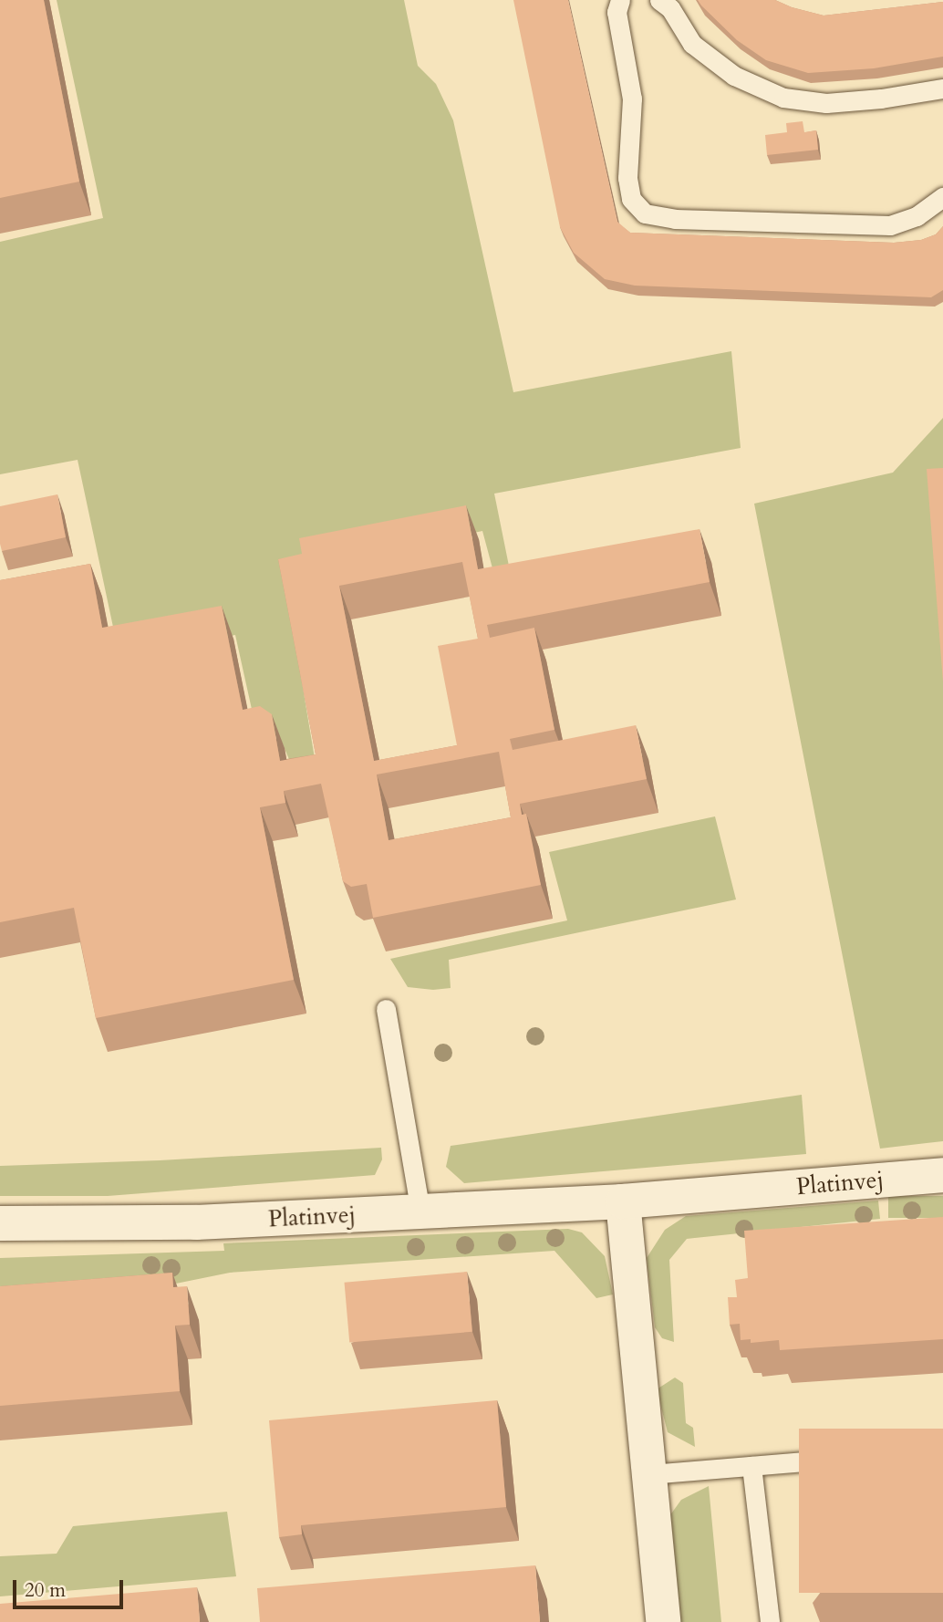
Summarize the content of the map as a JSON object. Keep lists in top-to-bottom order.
{
  "streets": {
    "street": ["Platinvej"]
  },
  "scale_bar": "20 m"
}
